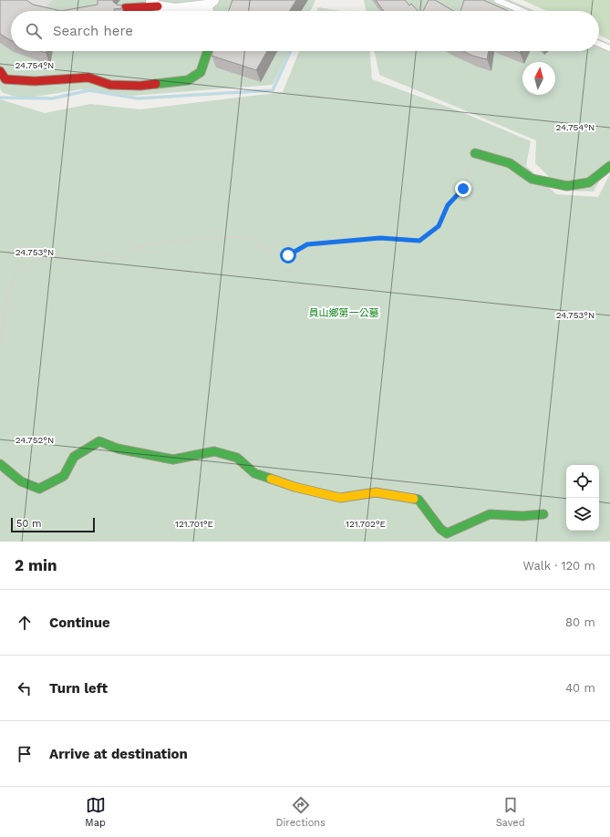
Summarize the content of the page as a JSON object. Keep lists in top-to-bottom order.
{
  "parks": ["員山鄉第一公墓"],
  "scale_bar": "50 m",
  "north": "top",
  "page": {
    "search": "Search here",
    "scale": "50 m",
    "heading": ["2 min", "Walk · 120 m"],
    "list": [
      ["Continue", "80 m"],
      ["Turn left", "40 m"],
      "Arrive at destination"
    ],
    "nav": ["Map", "Directions", "Saved"]
  },
  "coordinates": [
    "24.754°N",
    "24.753°N",
    "24.752°N",
    "121.701°E",
    "121.702°E"
  ]
}
